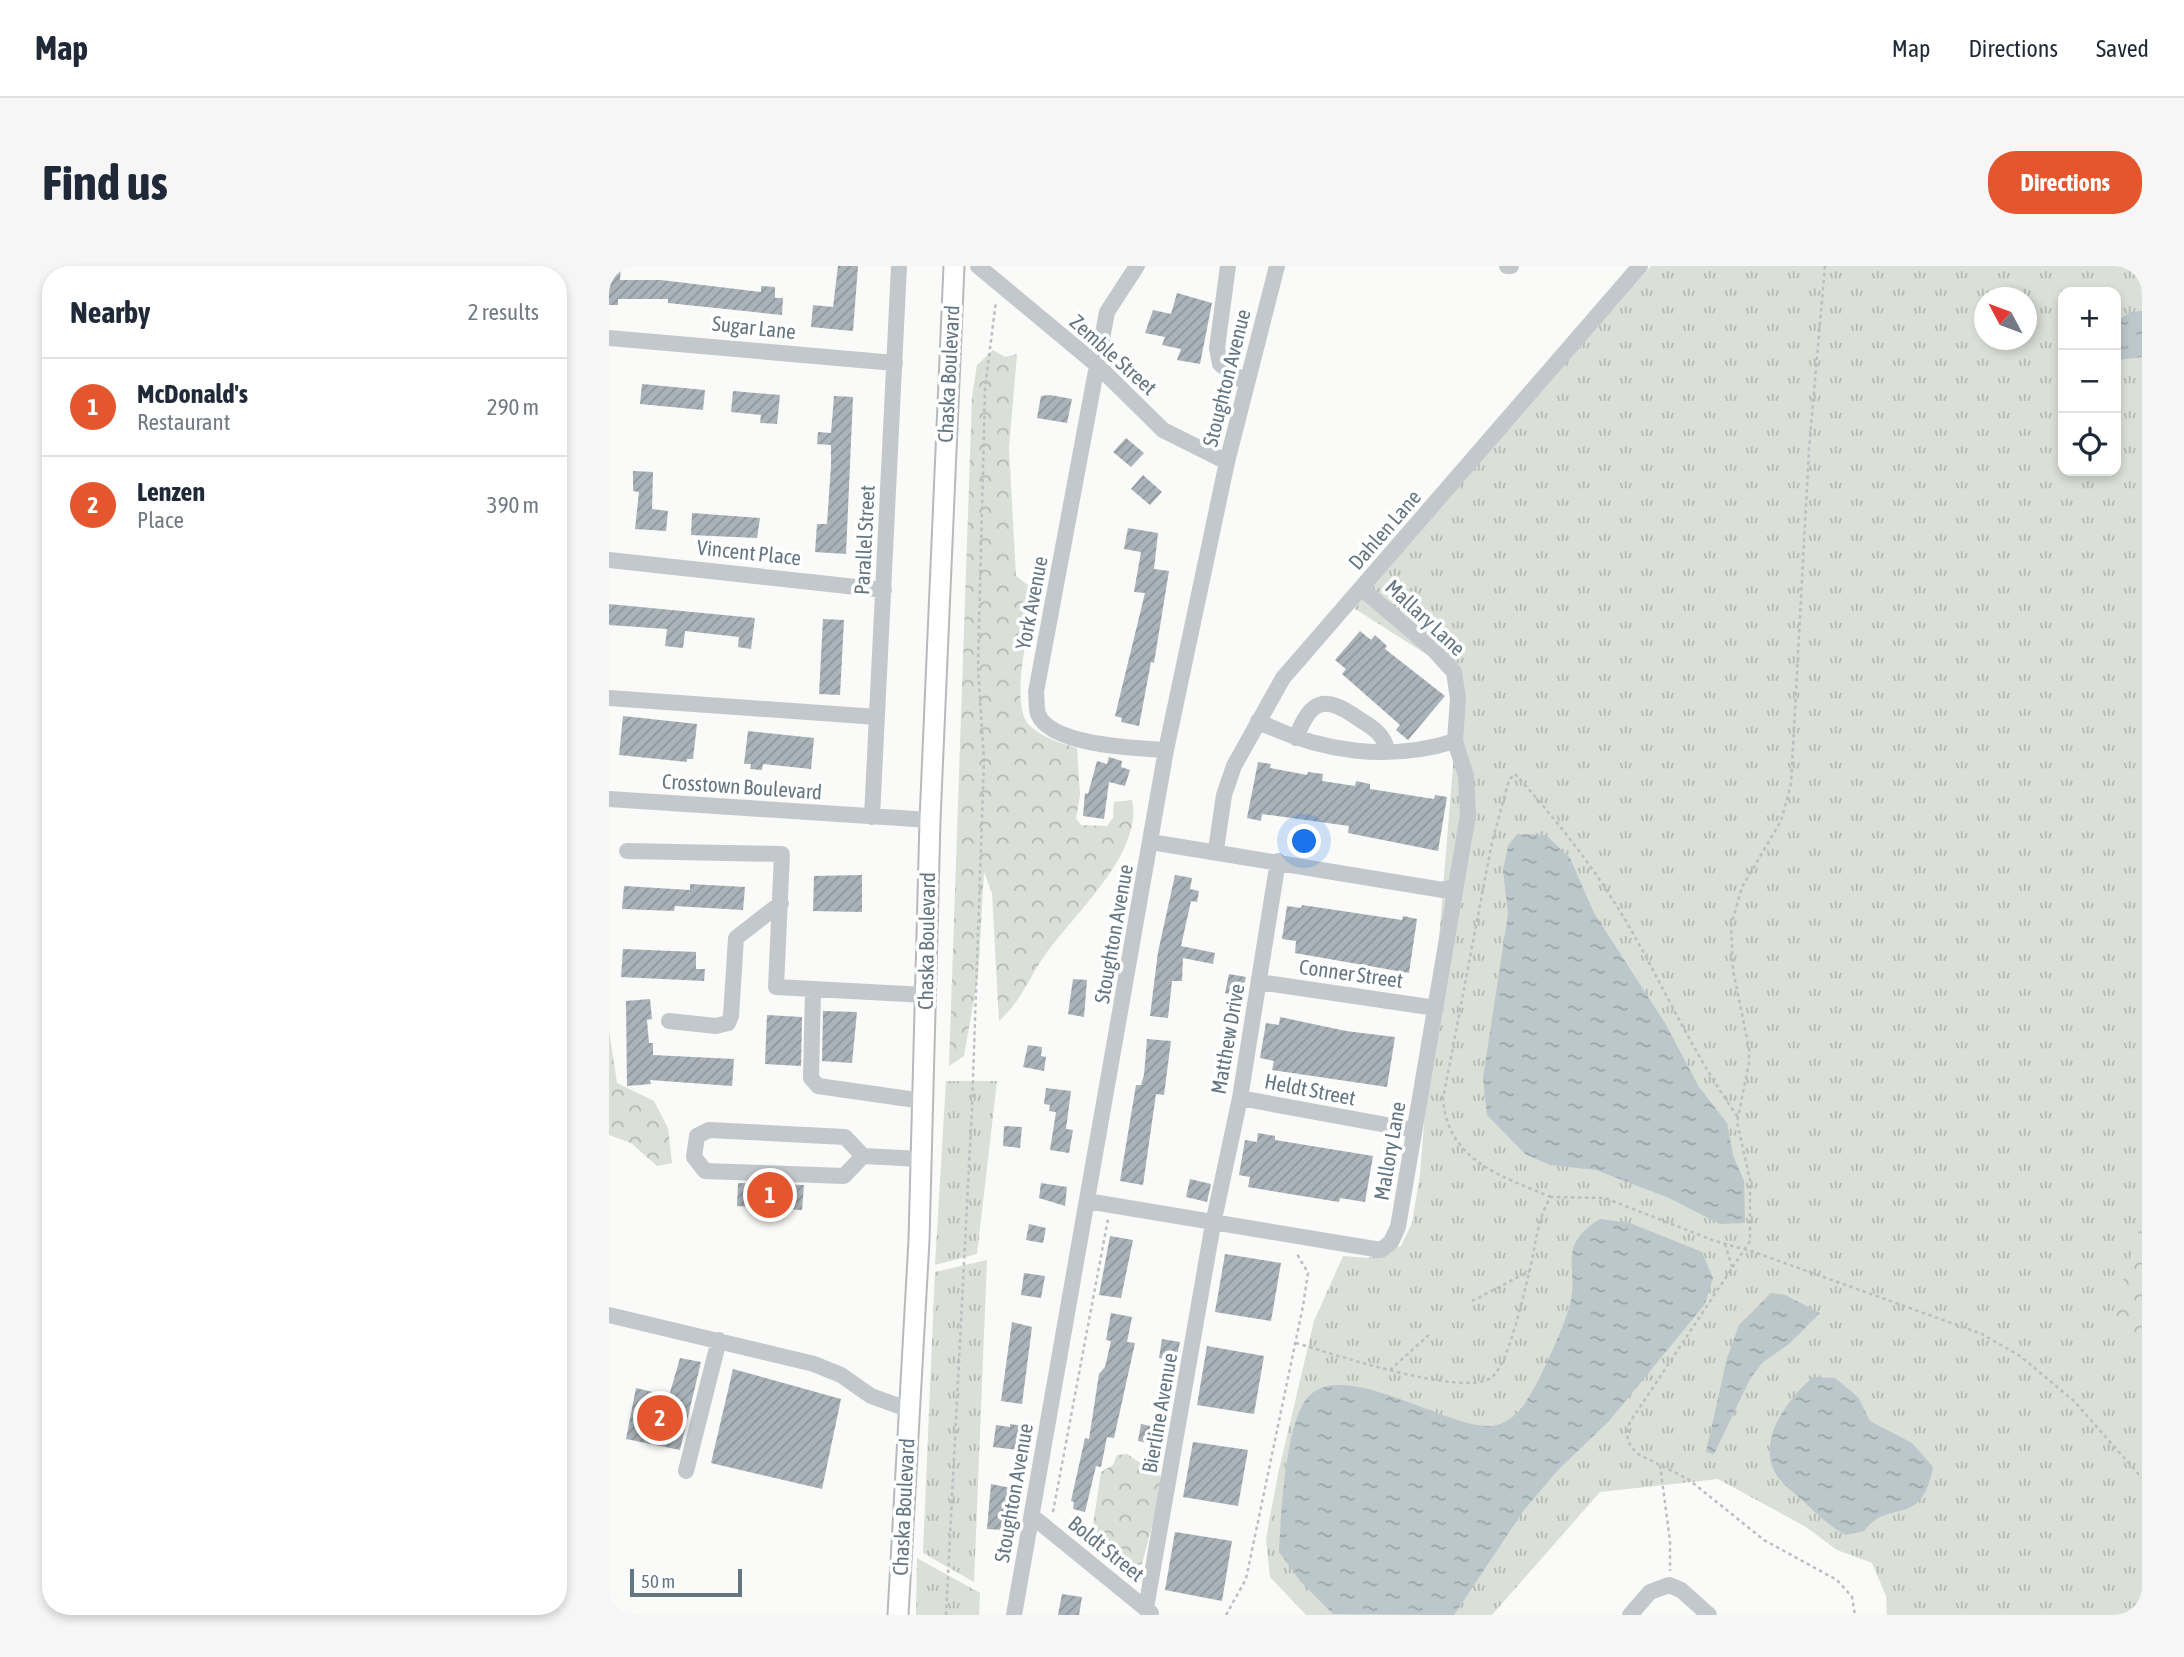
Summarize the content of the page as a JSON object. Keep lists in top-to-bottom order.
{
  "streets": {
    "main road": ["Chaska Boulevard"],
    "street": [
      "Sugar Lane",
      "Zemble Street",
      "Stoughton Avenue",
      "Dahlen Lane",
      "Parallel Street",
      "Vincent Place",
      "York Avenue",
      "Mallary Lane",
      "Crosstown Boulevard",
      "Conner Street",
      "Matthew Drive",
      "Heldt Street",
      "Mallory Lane",
      "Bierline Avenue",
      "Boldt Street"
    ]
  },
  "crossings": [
    ["Sugar Lane", "Parallel Street"],
    ["Zemble Street", "Stoughton Avenue"],
    ["Zemble Street", "York Avenue"],
    ["Chaska Boulevard", "Crosstown Boulevard"],
    ["Stoughton Avenue", "York Avenue"],
    ["Stoughton Avenue", "Boldt Street"],
    ["Dahlen Lane", "Mallary Lane"],
    ["Parallel Street", "Vincent Place"],
    ["Parallel Street", "Crosstown Boulevard"],
    ["Mallary Lane", "Mallory Lane"],
    ["Conner Street", "Matthew Drive"],
    ["Conner Street", "Mallory Lane"],
    ["Matthew Drive", "Heldt Street"],
    ["Matthew Drive", "Mallory Lane"],
    ["Matthew Drive", "Bierline Avenue"],
    ["Heldt Street", "Mallory Lane"],
    ["Mallory Lane", "Bierline Avenue"],
    ["Bierline Avenue", "Boldt Street"]
  ],
  "scale_bar": "50 m",
  "north": "top left",
  "page": {
    "header": "Map",
    "nav": ["Map", "Directions", "Saved"],
    "buttons": "Directions",
    "title": "Find us",
    "heading": ["Nearby", "2 results"],
    "map_buttons": ["+", "−"],
    "list": [
      {
        "mark": "1",
        "name": "McDonald's",
        "note": "Restaurant",
        "value": "290 m"
      },
      {
        "mark": "2",
        "name": "Lenzen",
        "note": "Place",
        "value": "390 m"
      }
    ],
    "pins": ["1", "2"],
    "scale": "50 m"
  }
}
